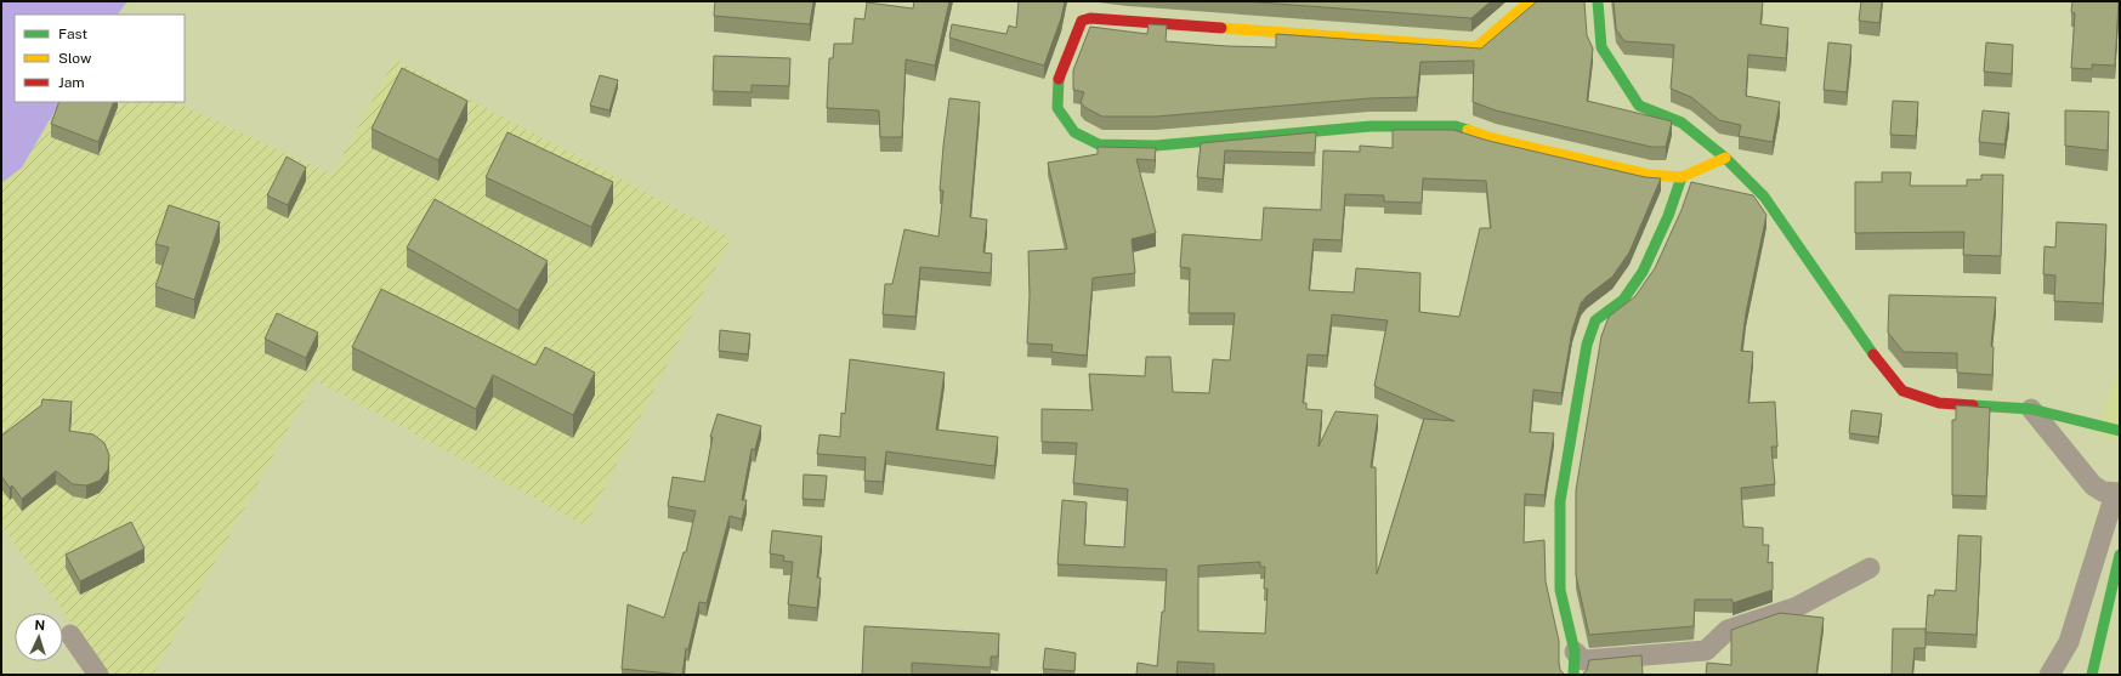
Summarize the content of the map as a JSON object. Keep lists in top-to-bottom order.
{
  "legend": ["Fast", "Slow", "Jam"],
  "north": "top"
}
